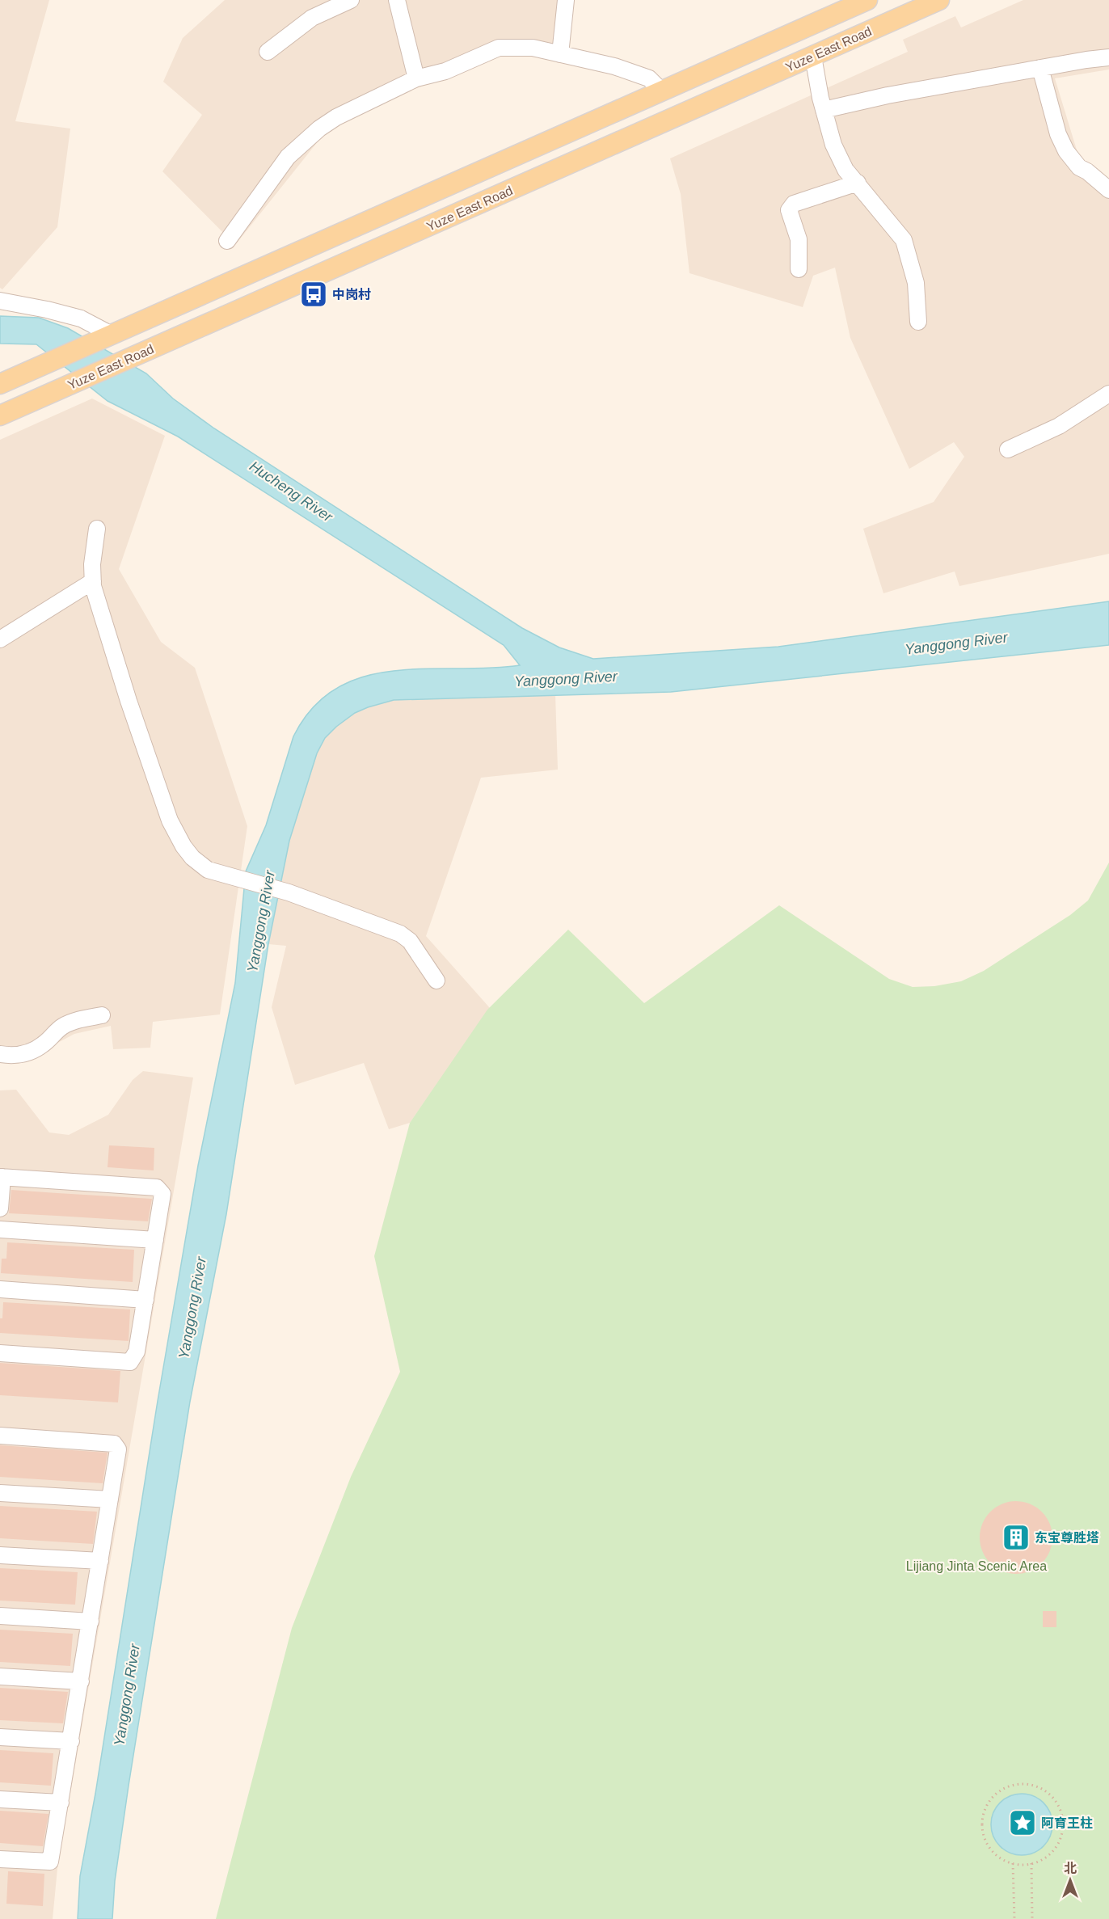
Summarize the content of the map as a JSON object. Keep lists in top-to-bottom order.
{
  "streets": {
    "main road": ["Yuze East Road"]
  },
  "water": ["Hucheng River", "Yanggong River"],
  "parks": ["Lijiang Jinta Scenic Area"],
  "places": {
    "bus stop": ["中岗村"],
    "building": ["东宝尊胜塔"],
    "place": ["阿育王柱"]
  },
  "north": "top"
}
